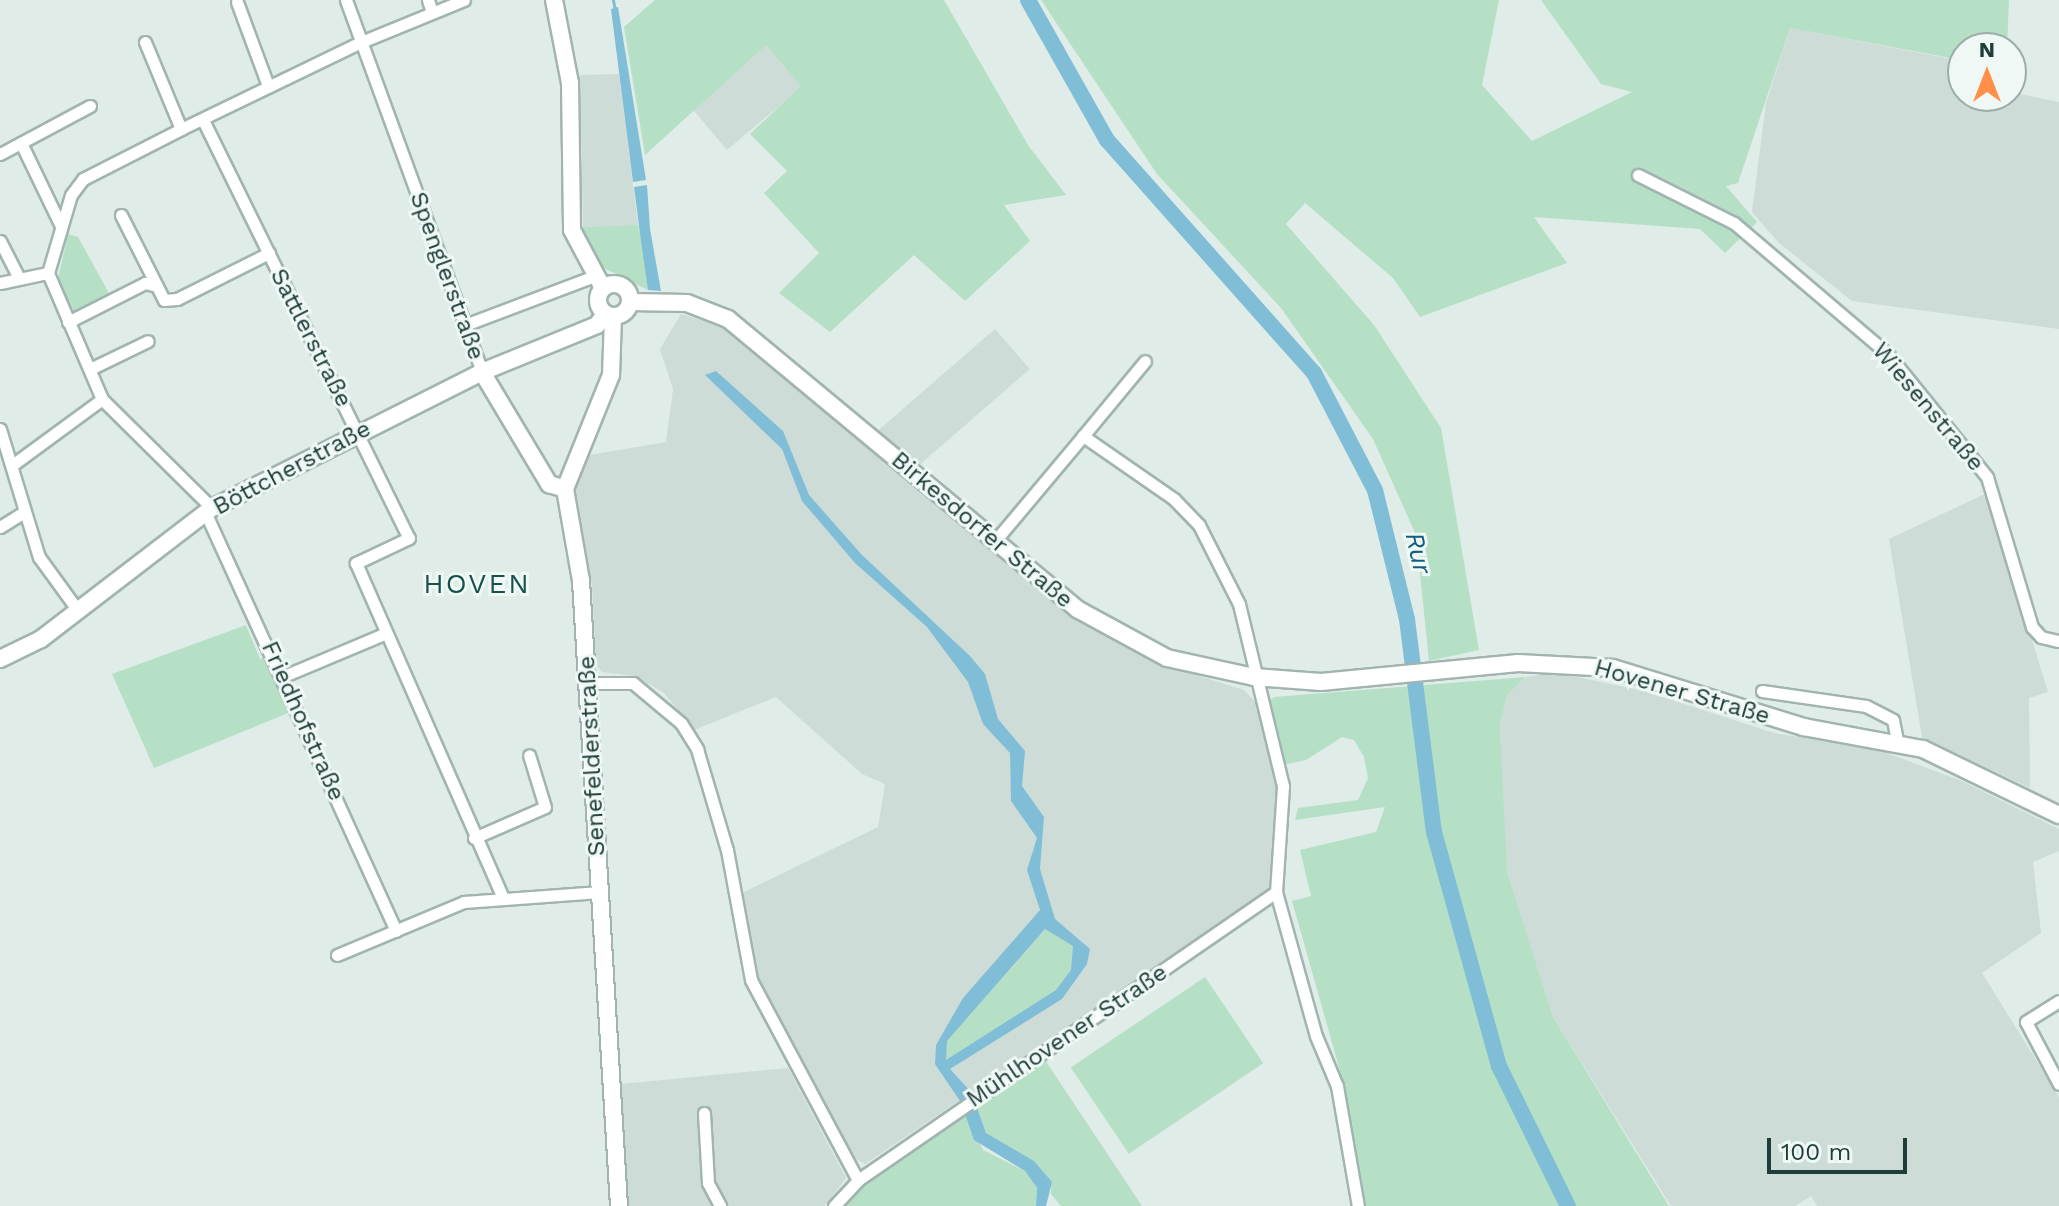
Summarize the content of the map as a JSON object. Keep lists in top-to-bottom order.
{
  "streets": {
    "main road": [
      "Spenglerstraße",
      "Böttcherstraße",
      "Birkesdorfer Straße",
      "Hovener Straße",
      "Senefelderstraße"
    ],
    "street": [
      "Sattlerstraße",
      "Wiesenstraße",
      "Friedhofstraße",
      "Mühlhovener Straße"
    ]
  },
  "crossings": [
    ["Spenglerstraße", "Böttcherstraße"],
    ["Spenglerstraße", "Senefelderstraße"],
    ["Sattlerstraße", "Böttcherstraße"],
    ["Böttcherstraße", "Birkesdorfer Straße"],
    ["Böttcherstraße", "Friedhofstraße"],
    ["Birkesdorfer Straße", "Hovener Straße"]
  ],
  "districts": ["HOVEN"],
  "water": ["Rur"],
  "scale_bar": "100 m",
  "north": "top"
}
